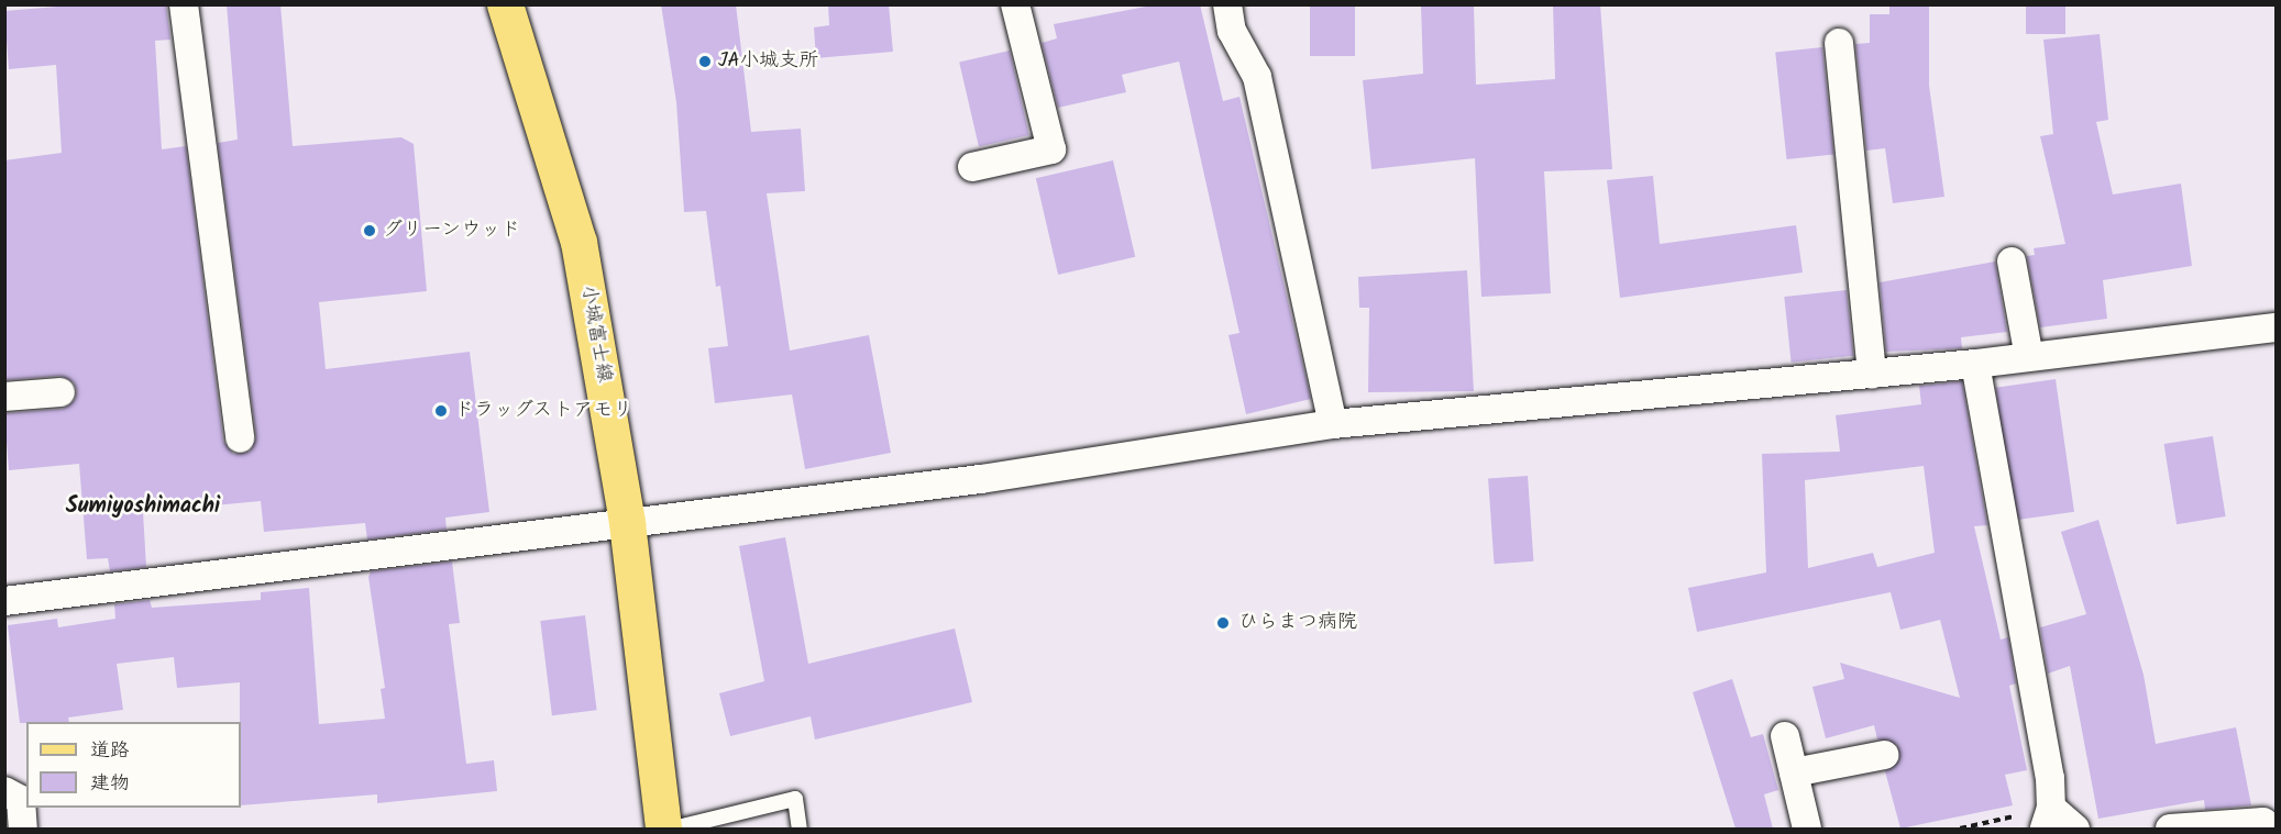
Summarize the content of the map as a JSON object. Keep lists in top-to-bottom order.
{
  "streets": {
    "main road": ["小城富士線"]
  },
  "districts": ["Sumiyoshimachi"],
  "places": [
    "JA小城支所",
    "グリーンウッド",
    "ドラッグストアモリ",
    "ひらまつ病院"
  ],
  "legend": ["道路", "建物"]
}
